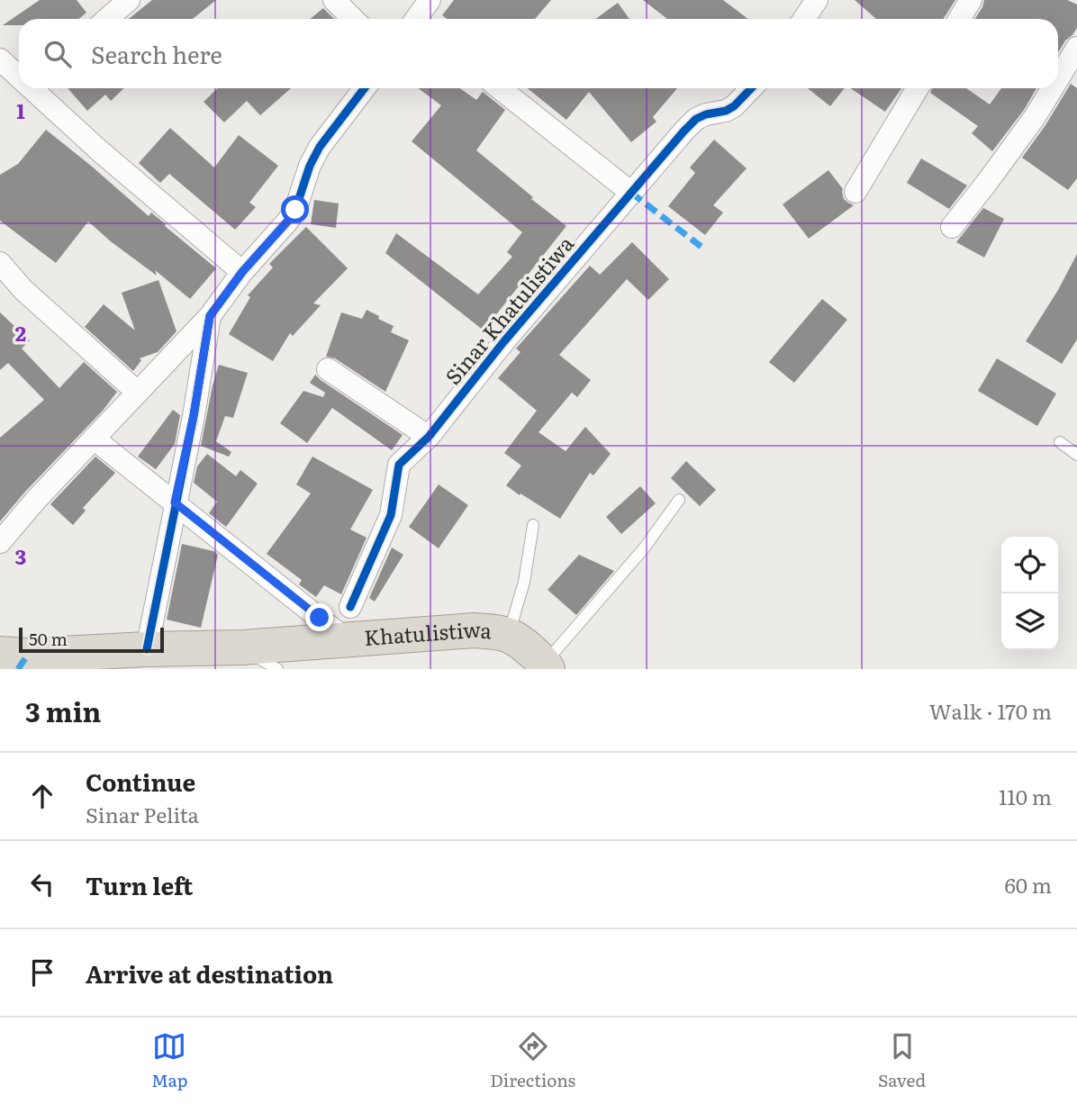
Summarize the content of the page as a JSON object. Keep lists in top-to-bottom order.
{
  "streets": {
    "highway": ["Khatulistiwa"],
    "street": ["Sinar Khatulistiwa"]
  },
  "crossings": [
    ["Sinar Khatulistiwa", "Khatulistiwa"]
  ],
  "scale_bar": "50 m",
  "page": {
    "search": "Search here",
    "scale": "50 m",
    "heading": ["3 min", "Walk · 170 m"],
    "list": [
      ["Continue", "Sinar Pelita", "110 m"],
      ["Turn left", "60 m"],
      "Arrive at destination"
    ],
    "nav": ["Map", "Directions", "Saved"]
  },
  "grid": {
    "rows": ["1", "2", "3"]
  }
}
